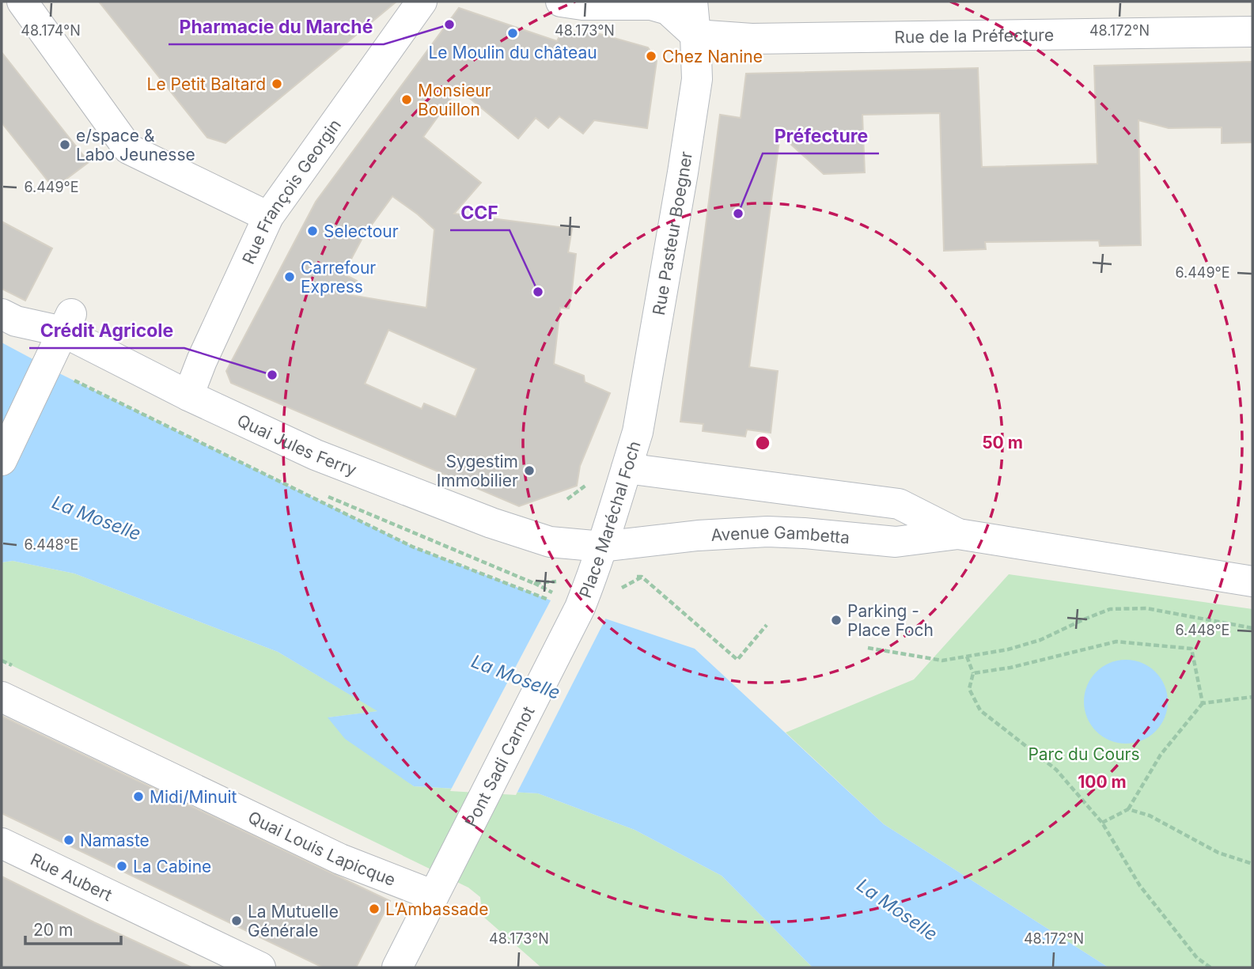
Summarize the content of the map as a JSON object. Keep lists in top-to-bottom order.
{
  "streets": {
    "street": [
      "Rue de la Préfecture",
      "Rue François Georgin",
      "Rue Pasteur Boegner",
      "Quai Jules Ferry",
      "Place Maréchal Foch",
      "Avenue Gambetta",
      "Pont Sadi Carnot",
      "Quai Louis Lapicque",
      "Rue Aubert"
    ]
  },
  "crossings": [
    ["Rue de la Préfecture", "Rue Pasteur Boegner"],
    ["Rue François Georgin", "Quai Jules Ferry"],
    ["Rue Pasteur Boegner", "Place Maréchal Foch"],
    ["Quai Jules Ferry", "Place Maréchal Foch"],
    ["Quai Jules Ferry", "Avenue Gambetta"],
    ["Place Maréchal Foch", "Avenue Gambetta"],
    ["Place Maréchal Foch", "Pont Sadi Carnot"],
    ["Pont Sadi Carnot", "Quai Louis Lapicque"]
  ],
  "water": ["La Moselle"],
  "parks": ["Parc du Cours"],
  "places": [
    "Pharmacie du Marché",
    "Le Moulin du château",
    "Chez Nanine",
    "Le Petit Baltard",
    "Monsieur Bouillon",
    "e/space & Labo Jeunesse",
    "Préfecture",
    "Selectour",
    "Carrefour Express",
    "CCF",
    "Crédit Agricole",
    "Sygestim Immobilier",
    "Parking - Place Foch",
    "Midi/Minuit",
    "Namaste",
    "La Cabine",
    "L’Ambassade",
    "La Mutuelle Générale"
  ],
  "scale_bar": "20 m",
  "coordinates": [
    "48.174°N",
    "48.173°N",
    "48.172°N",
    "6.449°E",
    "6.448°E"
  ],
  "rings": ["50 m", "100 m"]
}
